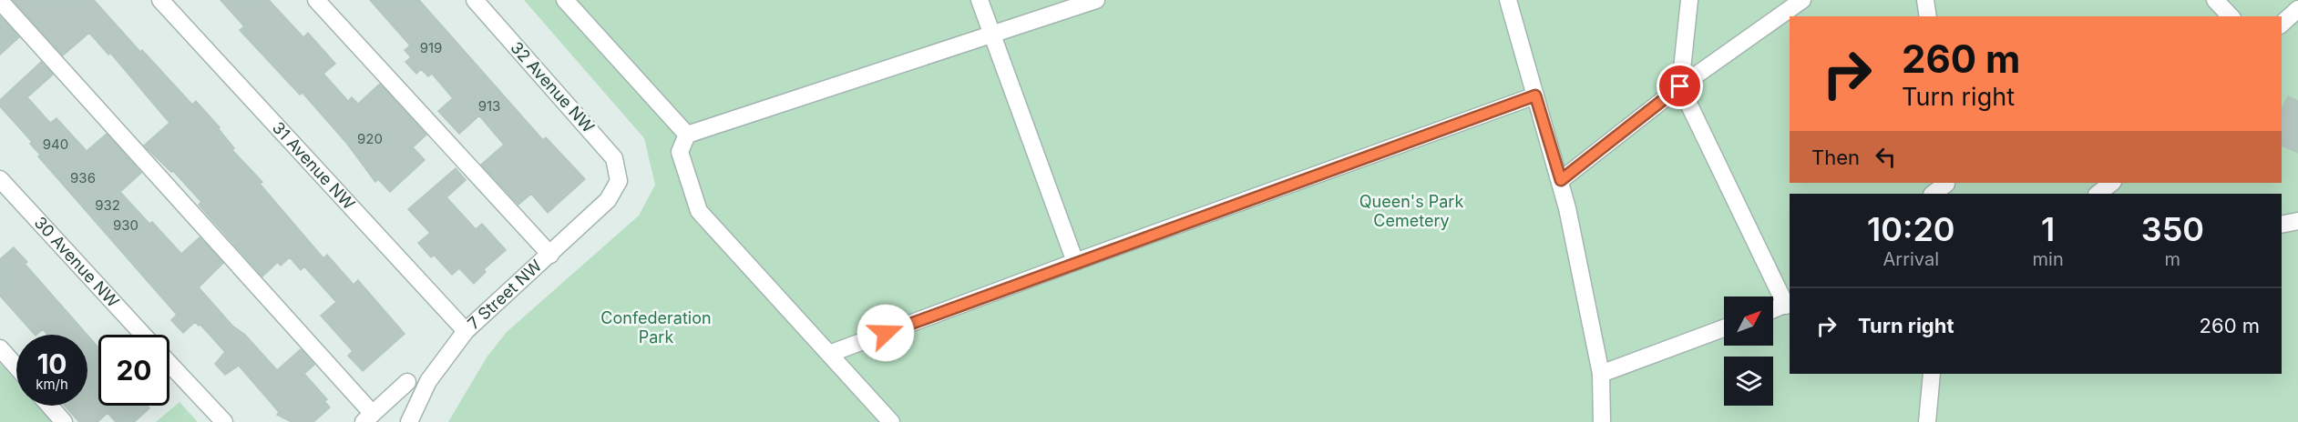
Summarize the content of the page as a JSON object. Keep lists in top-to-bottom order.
{
  "streets": {
    "street": [
      "32 Avenue NW",
      "31 Avenue NW",
      "30 Avenue NW",
      "7 Street NW"
    ]
  },
  "crossings": [
    ["32 Avenue NW", "7 Street NW"],
    ["31 Avenue NW", "7 Street NW"]
  ],
  "parks": ["Queen's Park Cemetery", "Confederation Park"],
  "house_numbers": [
    "919",
    "913",
    "920",
    "940",
    "936",
    "932",
    "930"
  ],
  "north": "top right",
  "page": {
    "turn": ["260 m", "Turn right"],
    "then": "Then",
    "eta": [
      "10:20",
      "Arrival",
      "1",
      "min",
      "350",
      "m"
    ],
    "list": [
      {
        "name": "Turn right",
        "value": "260 m"
      }
    ],
    "speed": "10 km/h",
    "limit": "20"
  }
}
